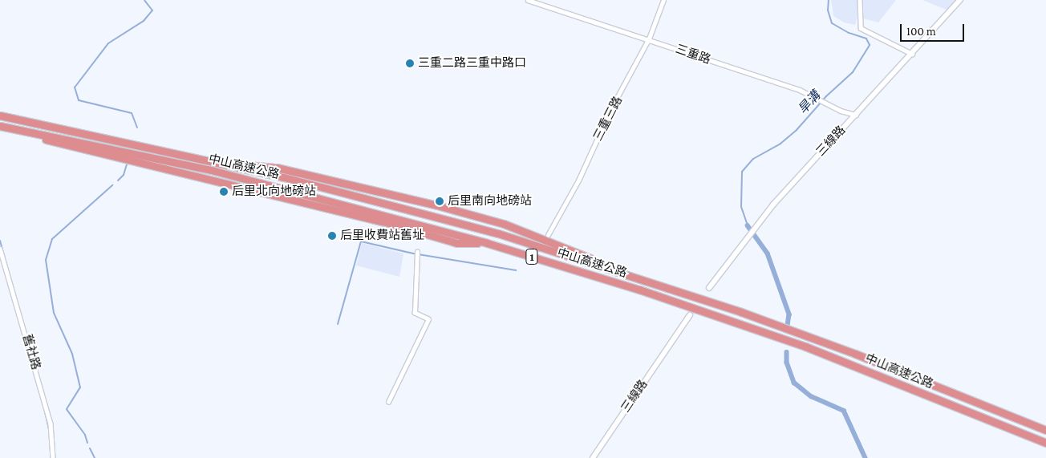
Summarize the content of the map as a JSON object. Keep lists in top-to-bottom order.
{
  "streets": {
    "highway": ["中山高速公路", "1"],
    "street": [
      "三重路",
      "三重三路",
      "三線路",
      "舊社路"
    ]
  },
  "crossings": [
    ["三重路", "三重三路"],
    ["三重路", "三線路"]
  ],
  "water": ["旱溝"],
  "places": [
    "三重二路三重中路口",
    "后里北向地磅站",
    "后里南向地磅站",
    "后里收費站舊址"
  ],
  "scale_bar": "100 m"
}
